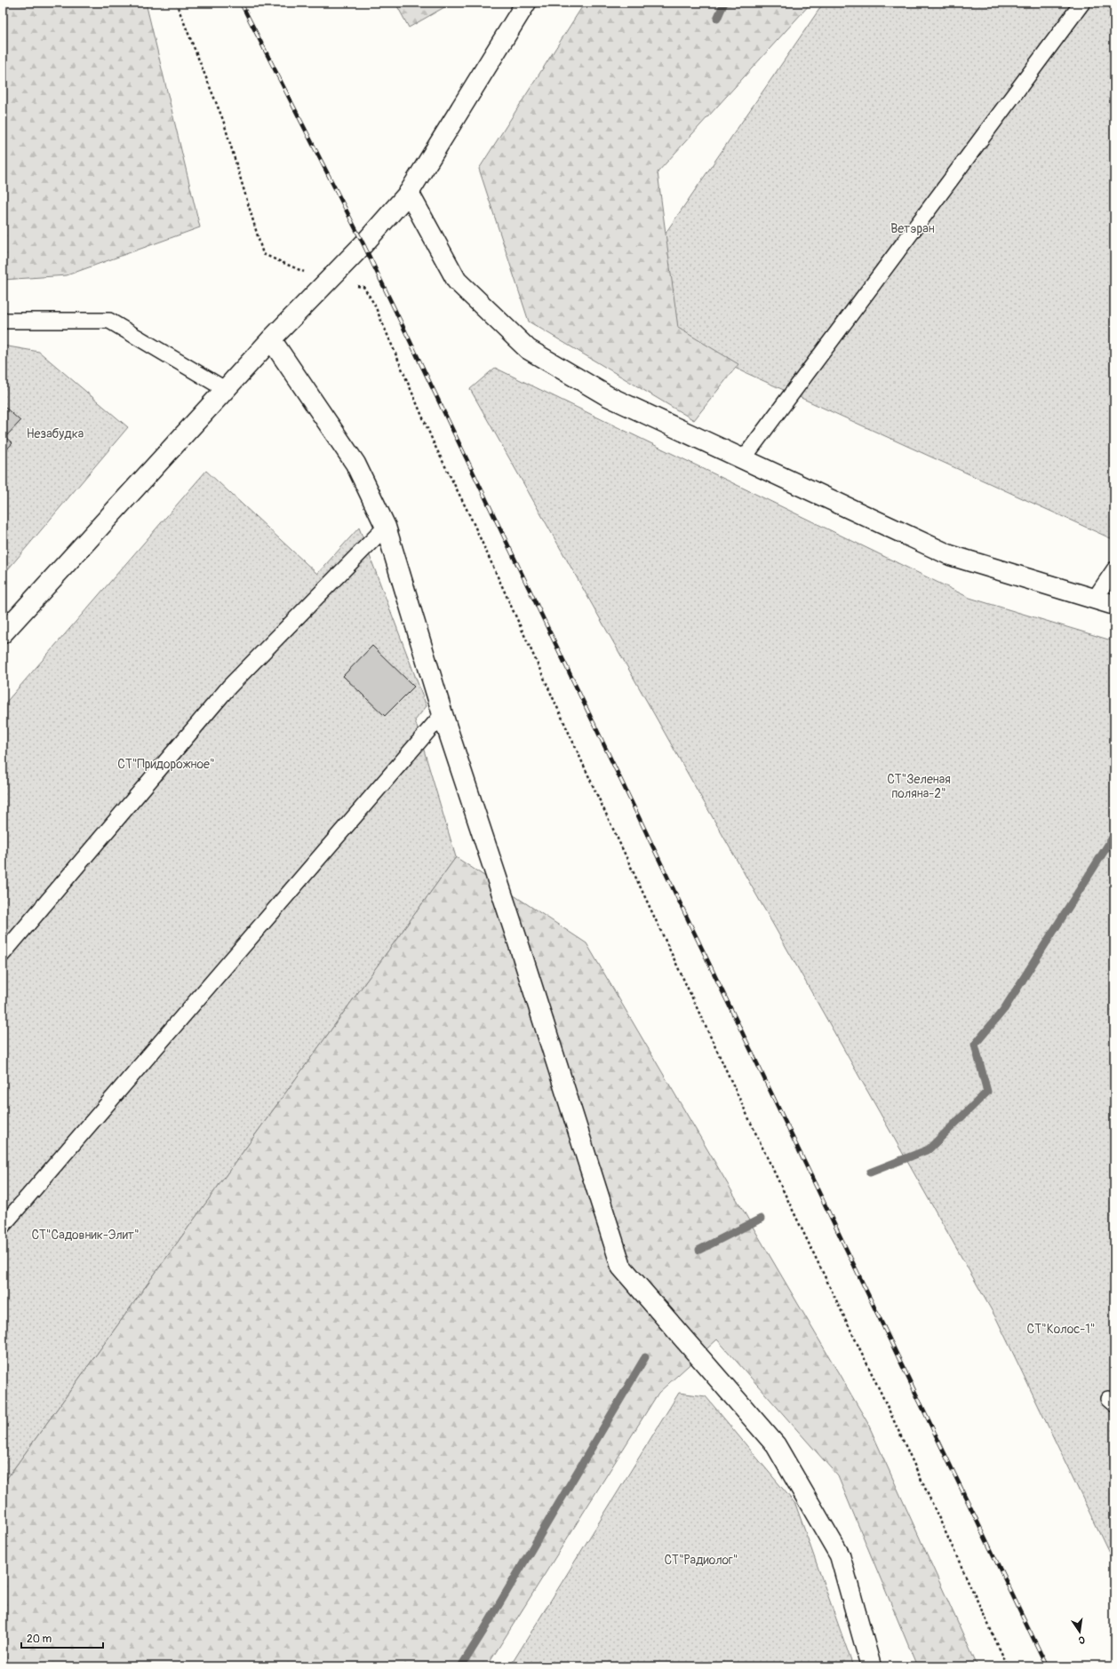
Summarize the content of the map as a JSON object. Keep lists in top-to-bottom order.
{
  "parks": [
    "Ветэран",
    "Незабудка",
    "СТ\"Придорожное\"",
    "СТ\"Зеленая поляна-2\"",
    "СТ\"Садовник-Элит\"",
    "СТ\"Колос-1\"",
    "СТ\"Радиолог\""
  ],
  "scale_bar": "20 m",
  "north": "bottom"
}
